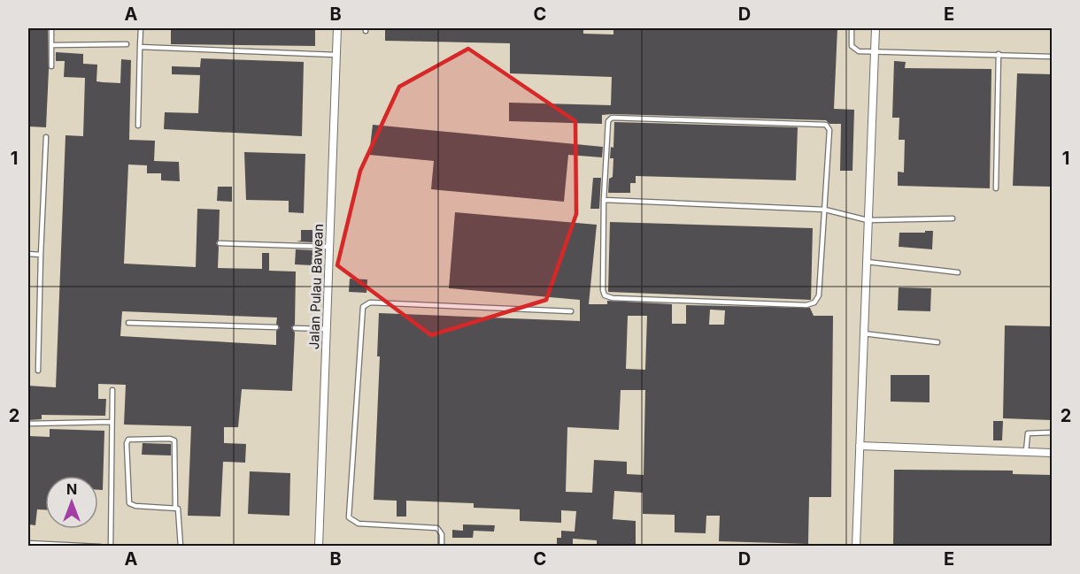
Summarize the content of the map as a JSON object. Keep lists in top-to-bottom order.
{
  "streets": {
    "street": ["Jalan Pulau Bawean"]
  },
  "north": "top",
  "grid": {
    "columns": [
      "A",
      "B",
      "C",
      "D",
      "E"
    ],
    "rows": ["1", "2"]
  }
}
